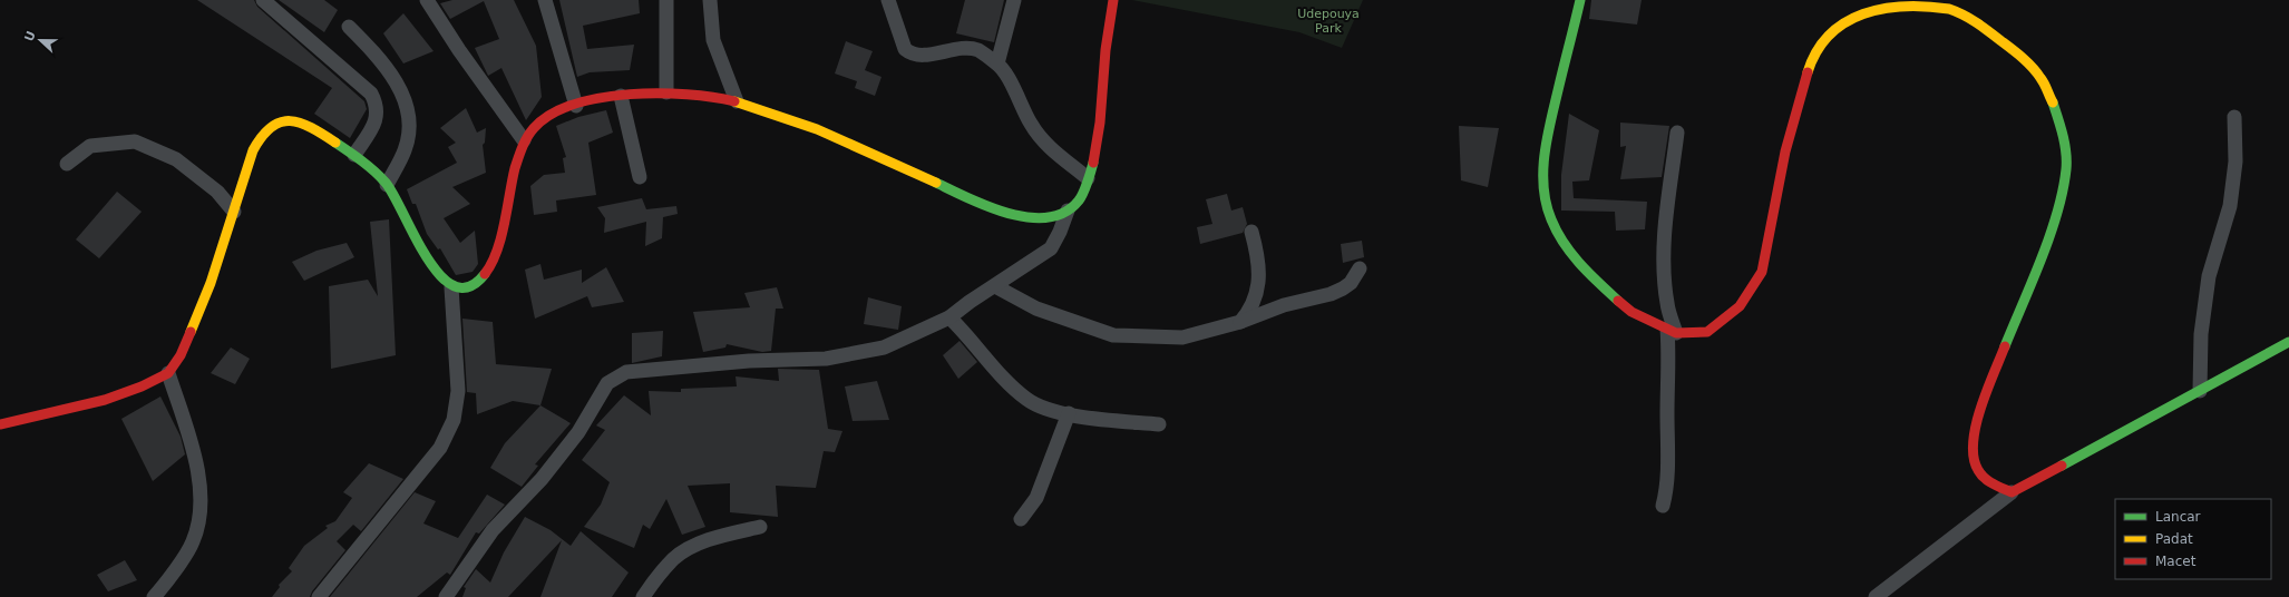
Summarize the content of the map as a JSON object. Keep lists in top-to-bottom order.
{
  "parks": ["Udepouya Park"],
  "legend": ["Lancar", "Padat", "Macet"],
  "north": "left"
}
